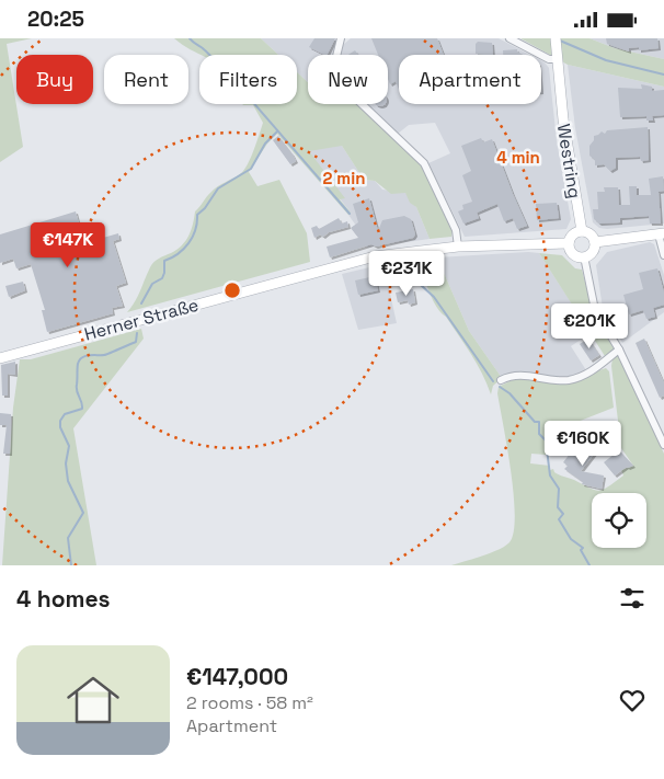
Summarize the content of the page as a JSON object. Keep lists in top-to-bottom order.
{
  "streets": {
    "main road": ["Westring", "Herner Straße"]
  },
  "crossings": [
    ["Westring", "Herner Straße"]
  ],
  "page": {
    "status": "20:25",
    "chip": [
      "Buy",
      "Rent",
      "Filters",
      "New",
      "Apartment"
    ],
    "price": [
      "€147K",
      "€231K",
      "€201K",
      "€160K"
    ],
    "heading": "4 homes",
    "list": [
      {
        "name": "€147,000",
        "note": "2 rooms · 58 m² · Apartment"
      }
    ]
  },
  "rings": ["4 min", "2 min"]
}
